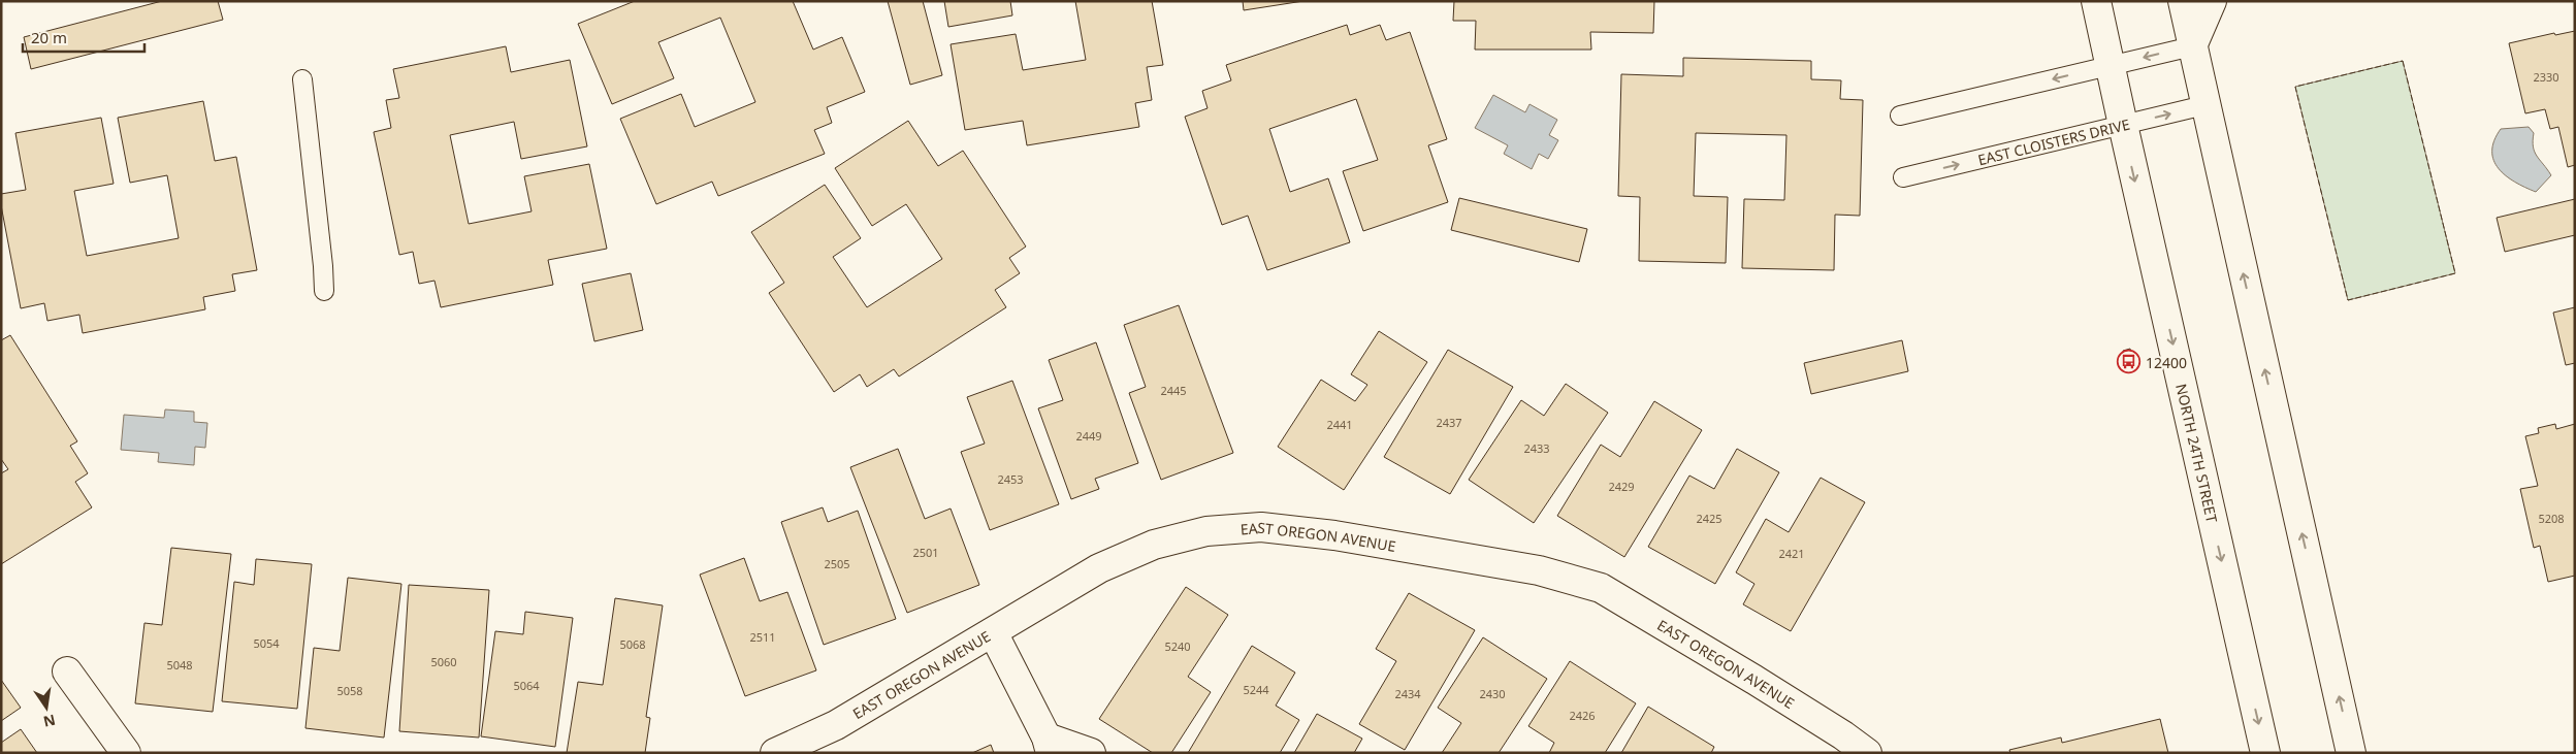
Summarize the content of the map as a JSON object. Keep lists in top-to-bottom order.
{
  "streets": {
    "main road": ["NORTH 24TH STREET", "EAST OREGON AVENUE"],
    "lane": ["EAST CLOISTERS DRIVE"]
  },
  "crossings": [
    ["EAST CLOISTERS DRIVE", "NORTH 24TH STREET"]
  ],
  "places": {
    "bus stop": ["12400"]
  },
  "house_numbers": [
    "2330",
    "2445",
    "2437",
    "2441",
    "2449",
    "2433",
    "2453",
    "2429",
    "2425",
    "5208",
    "2501",
    "2421",
    "2505",
    "2511",
    "5054",
    "5068",
    "5240",
    "5060",
    "5048",
    "5064",
    "5244",
    "5058",
    "2434",
    "2430",
    "2426"
  ],
  "scale_bar": "20 m",
  "north": "bottom"
}
